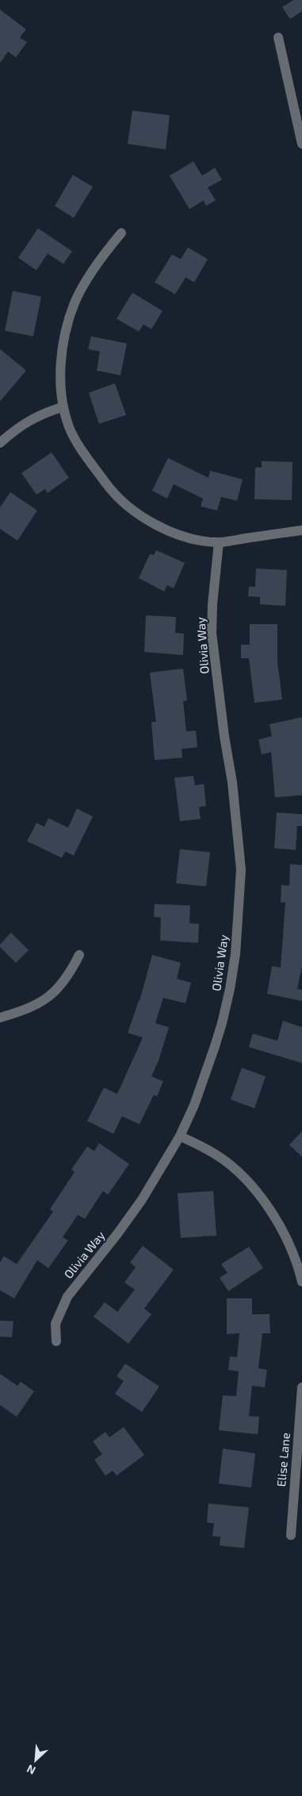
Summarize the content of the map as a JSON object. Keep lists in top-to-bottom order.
{
  "streets": {
    "street": ["Olivia Way", "Elise Lane"]
  },
  "north": "bottom left"
}
